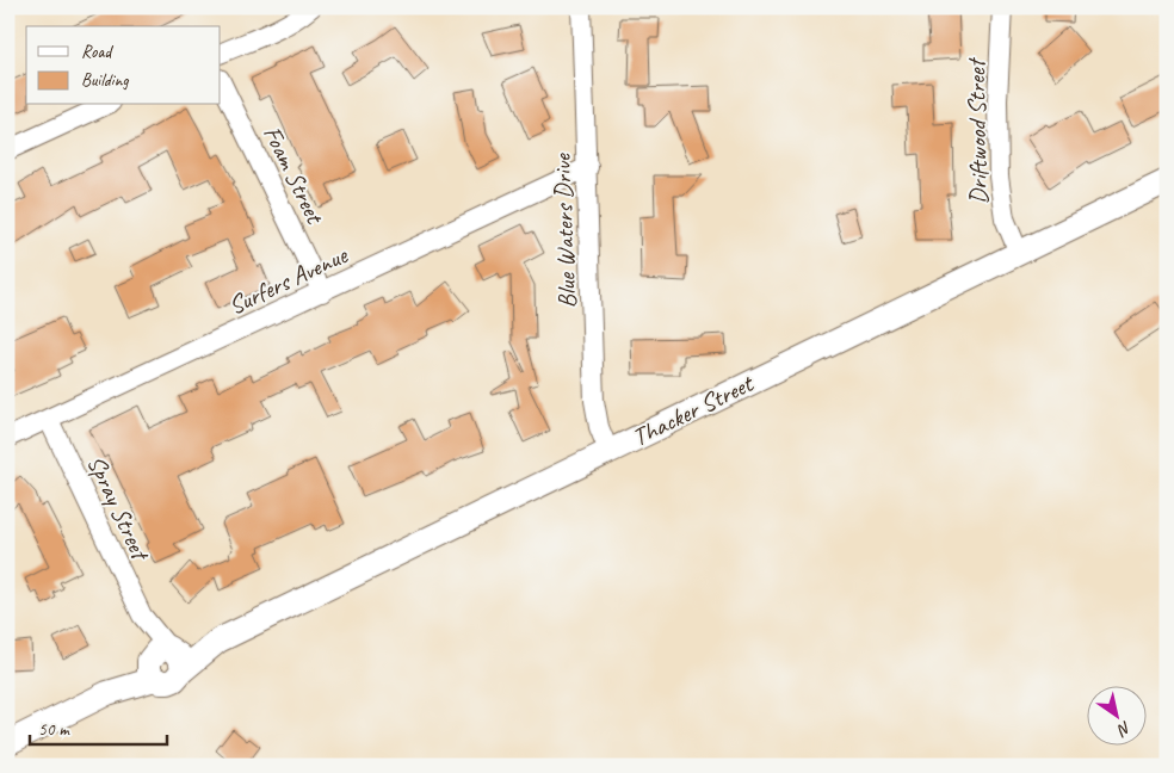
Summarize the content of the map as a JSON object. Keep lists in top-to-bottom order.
{
  "streets": {
    "street": [
      "Driftwood Street",
      "Foam Street",
      "Blue Waters Drive",
      "Surfers Avenue",
      "Thacker Street",
      "Spray Street"
    ]
  },
  "crossings": [
    ["Driftwood Street", "Thacker Street"],
    ["Foam Street", "Surfers Avenue"],
    ["Blue Waters Drive", "Surfers Avenue"],
    ["Blue Waters Drive", "Thacker Street"],
    ["Surfers Avenue", "Spray Street"],
    ["Thacker Street", "Spray Street"]
  ],
  "legend": ["Road", "Building"],
  "scale_bar": "50 m",
  "north": "bottom right"
}
